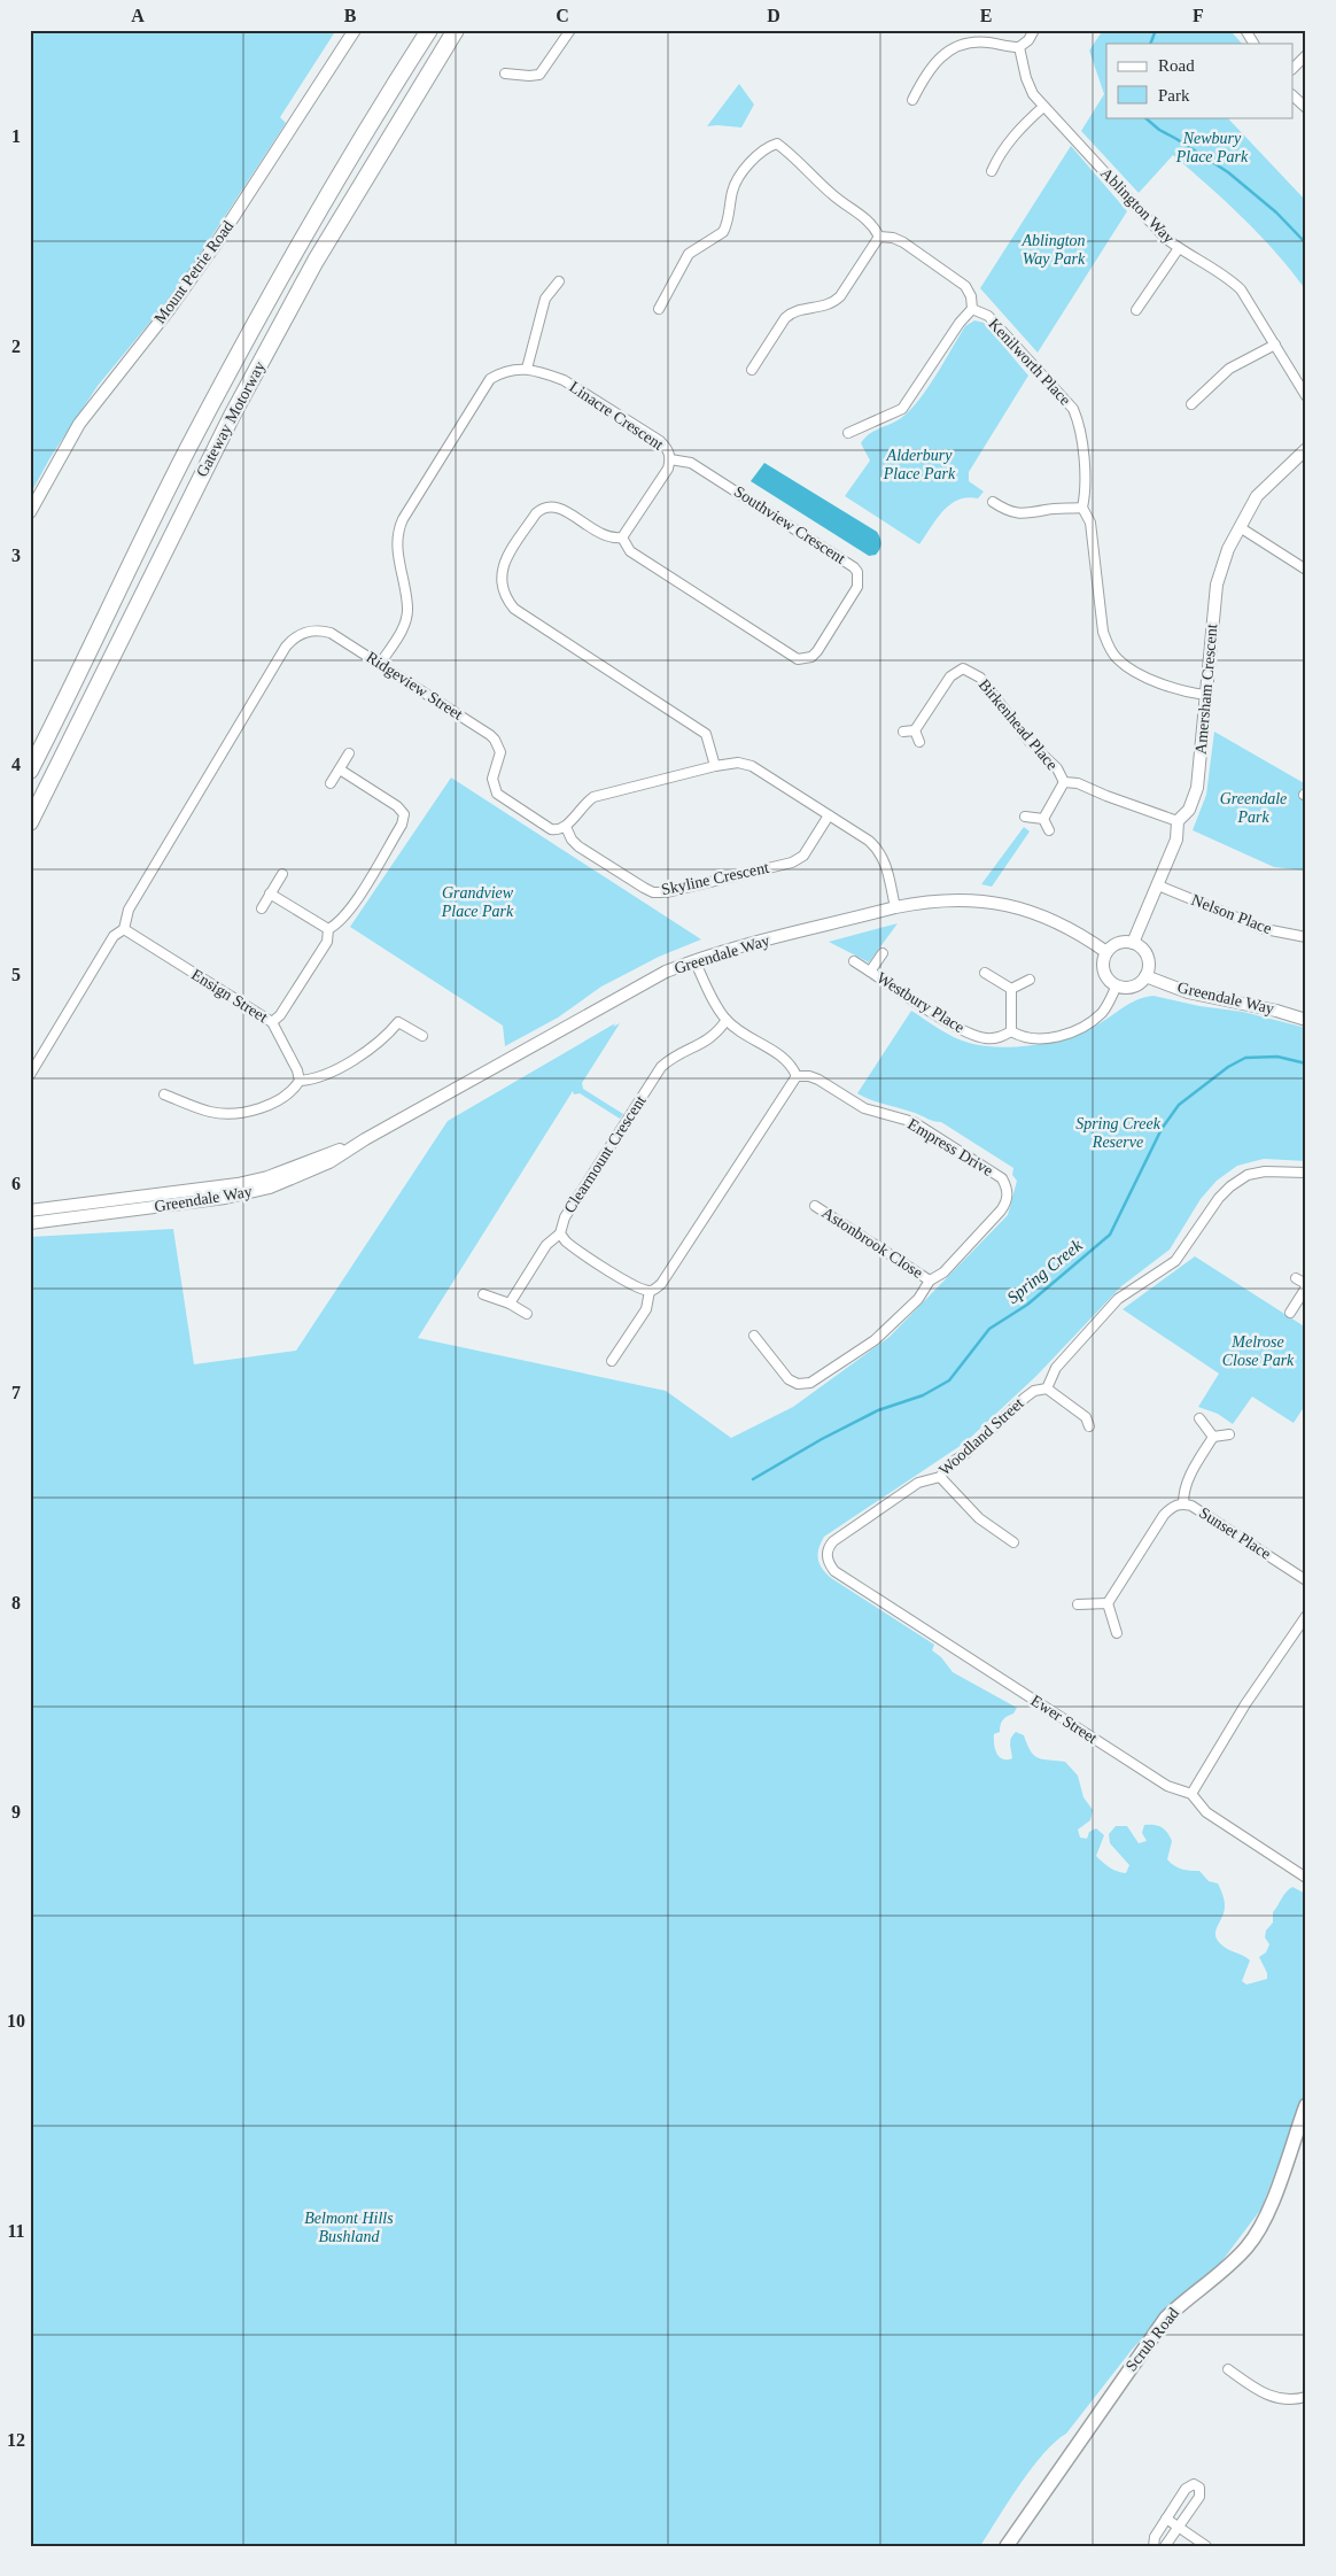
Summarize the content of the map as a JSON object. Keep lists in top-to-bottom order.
{
  "streets": {
    "highway": ["Gateway Motorway"],
    "main road": ["Scrub Road"],
    "street": [
      "Ablington Way",
      "Mount Petrie Road",
      "Kenilworth Place",
      "Linacre Crescent",
      "Southview Crescent",
      "Ridgeview Street",
      "Amersham Crescent",
      "Birkenhead Place",
      "Skyline Crescent",
      "Nelson Place",
      "Greendale Way",
      "Ensign Street",
      "Westbury Place",
      "Empress Drive",
      "Clearmount Crescent",
      "Astonbrook Close",
      "Woodland Street",
      "Sunset Place",
      "Ewer Street"
    ]
  },
  "crossings": [
    ["Kenilworth Place", "Amersham Crescent"],
    ["Linacre Crescent", "Southview Crescent"],
    ["Linacre Crescent", "Ridgeview Street"],
    ["Ridgeview Street", "Skyline Crescent"],
    ["Ridgeview Street", "Ensign Street"],
    ["Amersham Crescent", "Birkenhead Place"],
    ["Amersham Crescent", "Nelson Place"],
    ["Amersham Crescent", "Greendale Way"],
    ["Amersham Crescent", "Westbury Place"],
    ["Greendale Way", "Westbury Place"],
    ["Empress Drive", "Astonbrook Close"],
    ["Woodland Street", "Ewer Street"]
  ],
  "water": ["Spring Creek"],
  "parks": [
    "Newbury Place Park",
    "Ablington Way Park",
    "Alderbury Place Park",
    "Greendale Park",
    "Grandview Place Park",
    "Spring Creek Reserve",
    "Melrose Close Park",
    "Belmont Hills Bushland"
  ],
  "legend": ["Road", "Park"],
  "grid": {
    "columns": [
      "A",
      "B",
      "C",
      "D",
      "E",
      "F"
    ],
    "rows": [
      "1",
      "2",
      "3",
      "4",
      "5",
      "6",
      "7",
      "8",
      "9",
      "10",
      "11",
      "12"
    ]
  }
}
